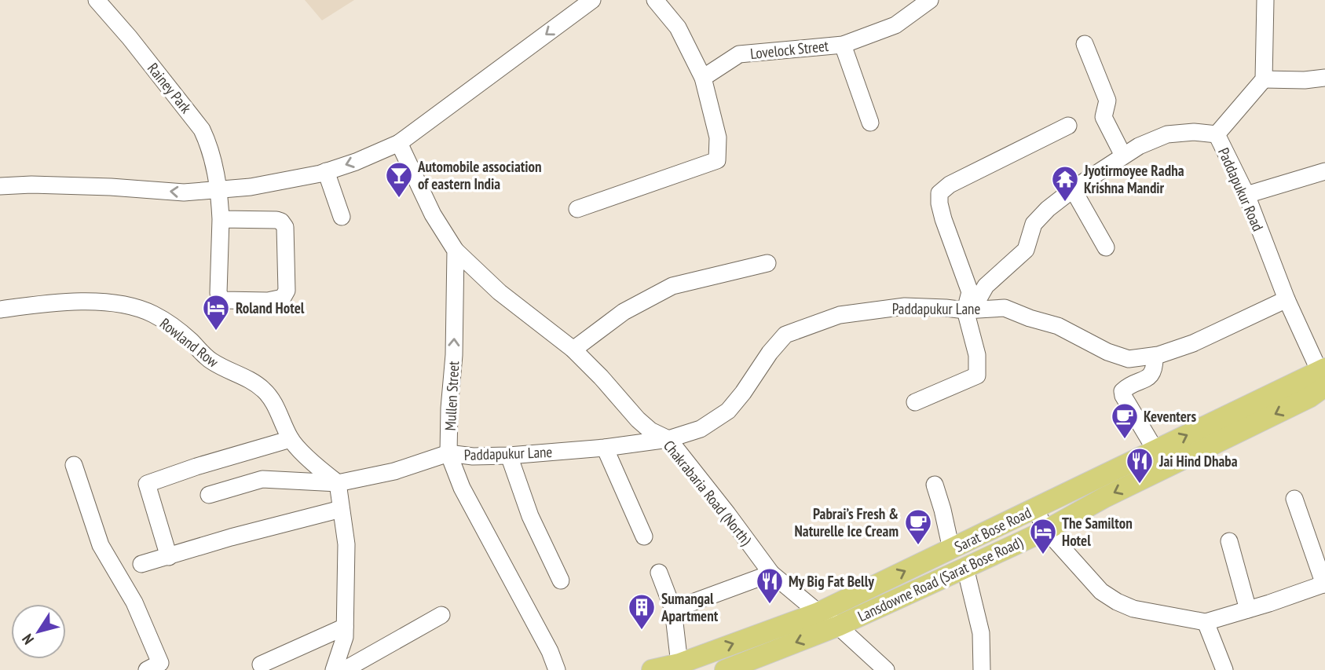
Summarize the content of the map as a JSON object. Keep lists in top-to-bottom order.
{
  "streets": {
    "main road": ["Sarat Bose Road", "Lansdowne Road (Sarat Bose Road)"],
    "street": [
      "Lovelock Street",
      "Rainey Park",
      "Paddapukur Road",
      "Paddapukur Lane",
      "Rowland Row",
      "Mullen Street",
      "Chakrabaria Road (North)"
    ]
  },
  "crossings": [
    ["Paddapukur Road", "Paddapukur Lane"],
    ["Paddapukur Road", "Sarat Bose Road"],
    ["Paddapukur Road", "Lansdowne Road (Sarat Bose Road)"],
    ["Paddapukur Lane", "Mullen Street"],
    ["Paddapukur Lane", "Chakrabaria Road (North)"],
    ["Mullen Street", "Chakrabaria Road (North)"],
    ["Chakrabaria Road (North)", "Sarat Bose Road"],
    ["Chakrabaria Road (North)", "Lansdowne Road (Sarat Bose Road)"],
    ["Sarat Bose Road", "Lansdowne Road (Sarat Bose Road)"]
  ],
  "one_way": ["Mullen Street", "Sarat Bose Road", "Lansdowne Road (Sarat Bose Road)"],
  "places": {
    "bar": ["Automobile association of eastern India"],
    "temple": ["Jyotirmoyee Radha Krishna Mandir"],
    "hotel": ["Roland Hotel", "The Samilton Hotel"],
    "cafe": ["Keventers", "Pabrai’s Fresh & Naturelle Ice Cream"],
    "restaurant": ["Jai Hind Dhaba", "My Big Fat Belly"],
    "building": ["Sumangal Apartment"]
  },
  "north": "bottom left"
}
